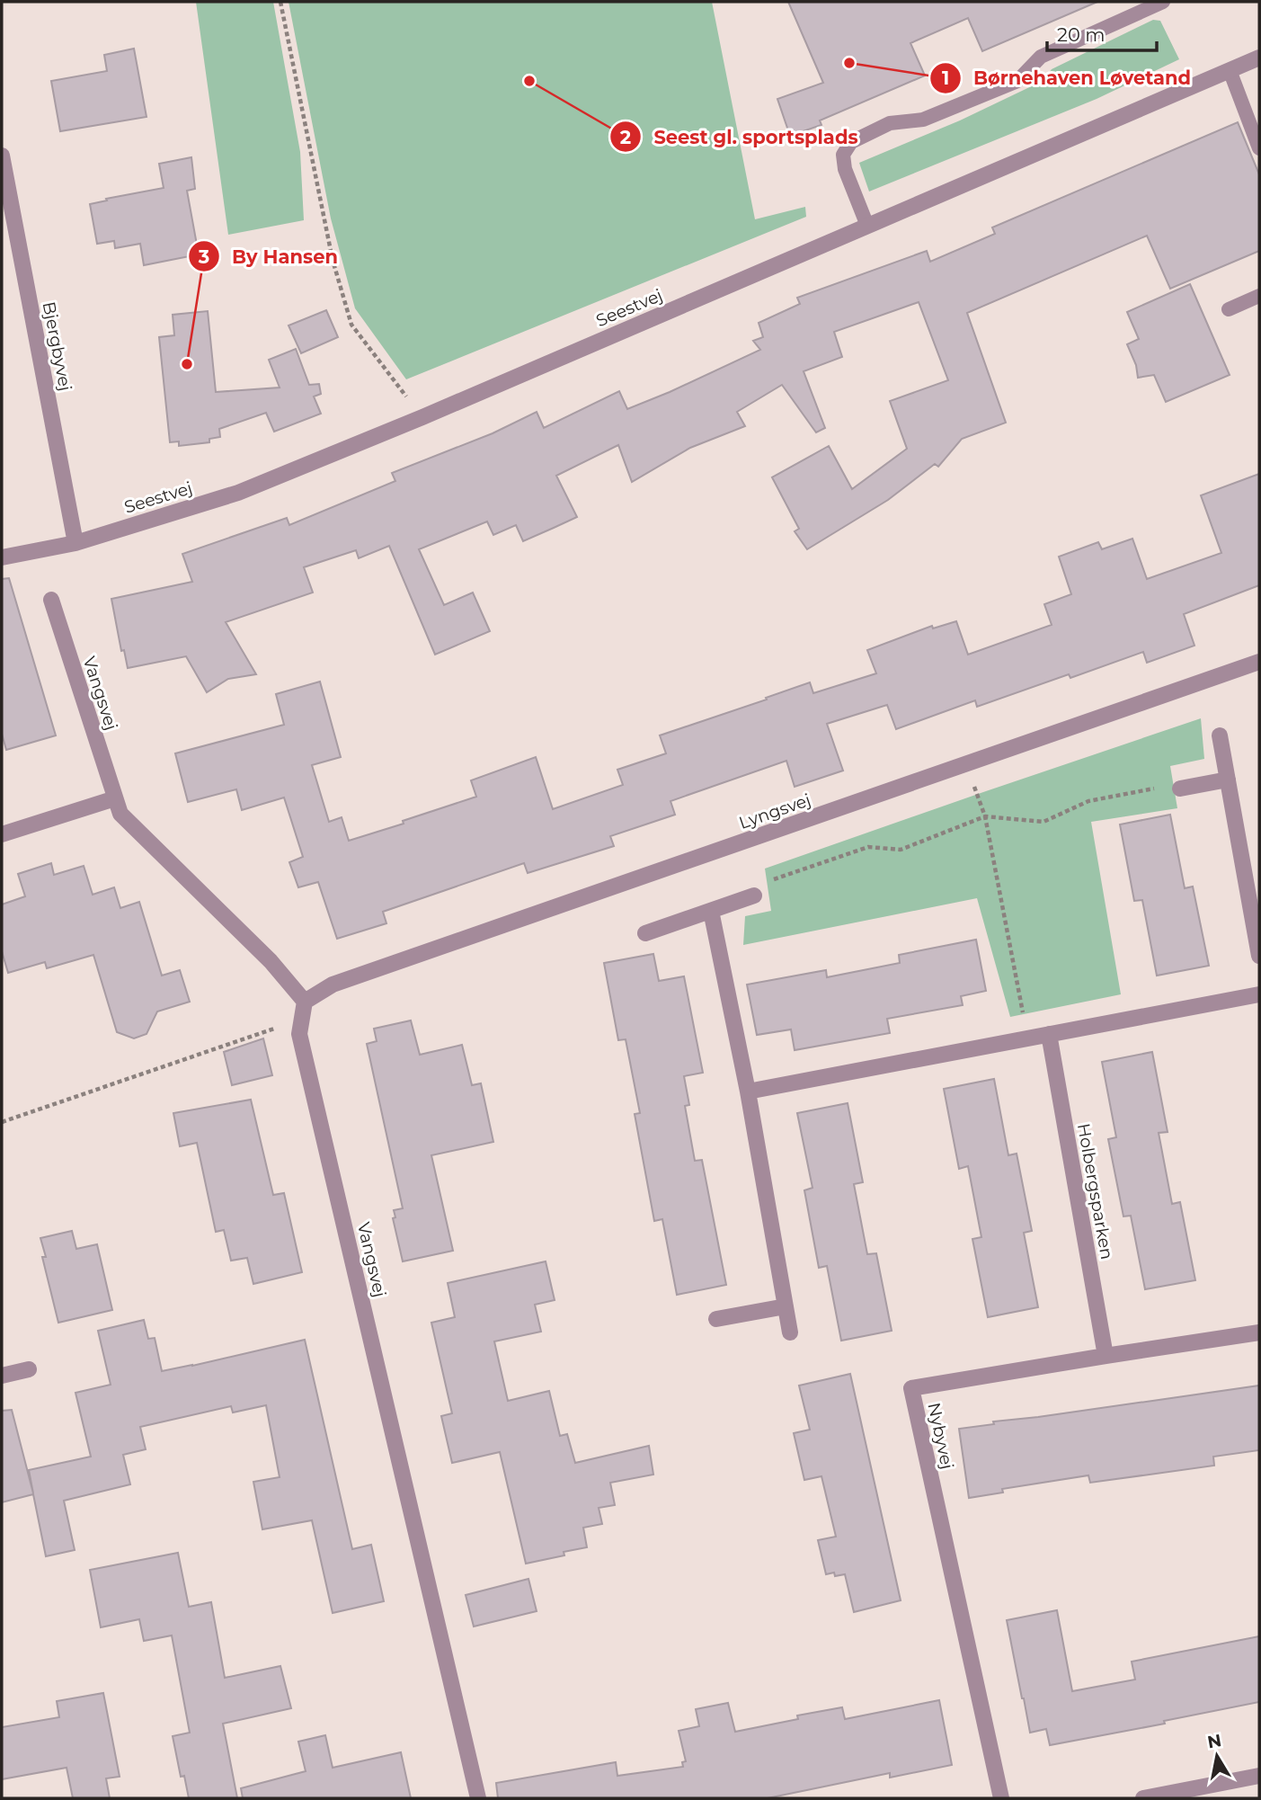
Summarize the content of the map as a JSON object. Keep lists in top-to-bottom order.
{
  "streets": {
    "street": [
      "Seestvej",
      "Bjergbyvej",
      "Vangsvej",
      "Lyngsvej",
      "Holbergsparken",
      "Nybyvej"
    ]
  },
  "crossings": [
    ["Seestvej", "Bjergbyvej"],
    ["Vangsvej", "Lyngsvej"],
    ["Holbergsparken", "Nybyvej"]
  ],
  "places": ["Børnehaven Løvetand", "Seest gl. sportsplads", "By Hansen"],
  "scale_bar": "20 m",
  "north": "top"
}
